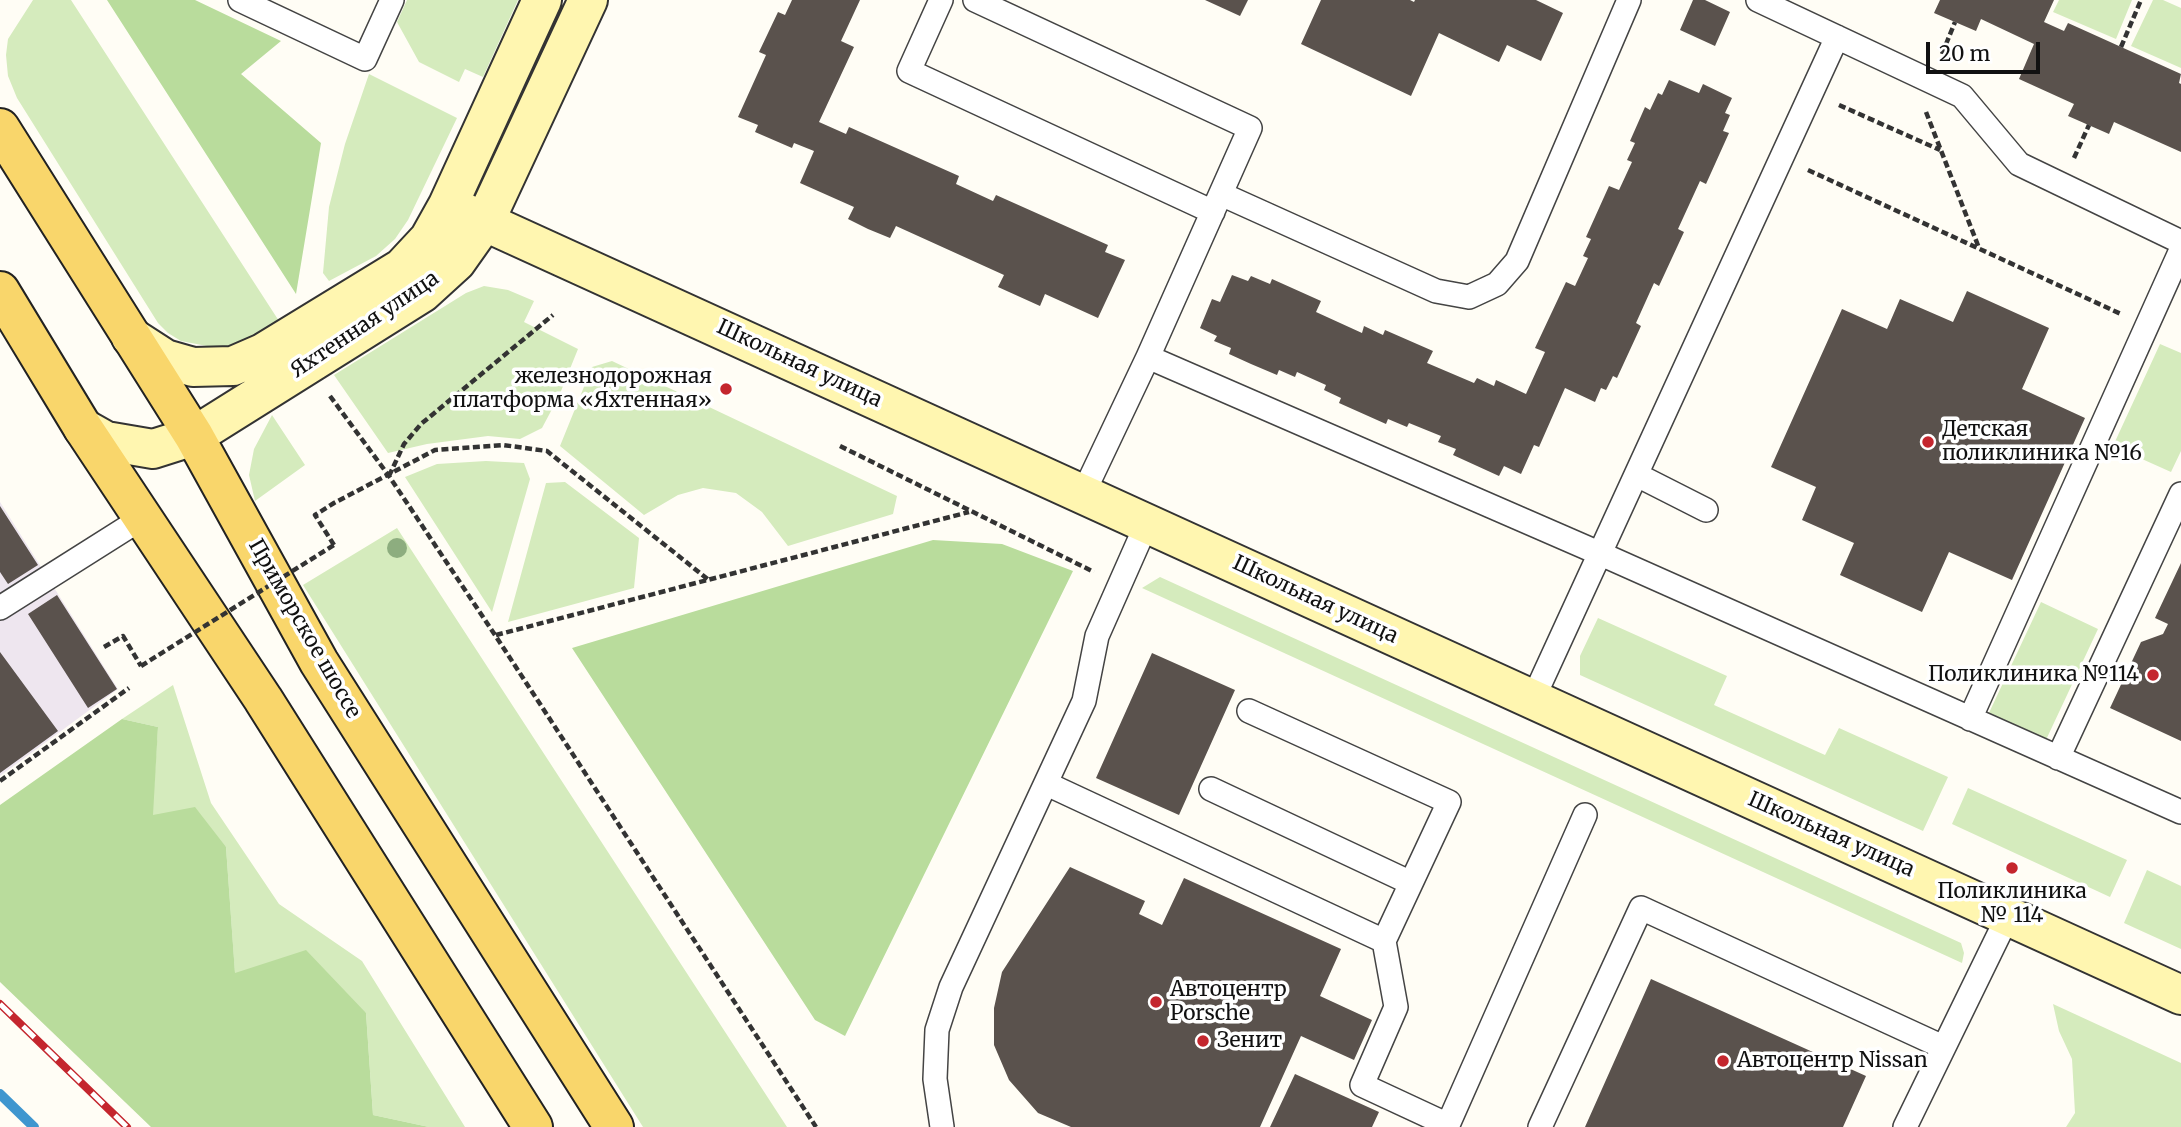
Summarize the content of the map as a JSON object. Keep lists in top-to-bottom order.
{
  "streets": {
    "main road": ["Приморское шоссе"],
    "street": ["Яхтенная улица", "Школьная улица"]
  },
  "crossings": [
    ["Яхтенная улица", "Школьная улица"],
    ["Яхтенная улица", "Приморское шоссе"]
  ],
  "places": [
    "железнодорожная платформа «Яхтенная»",
    "Детская поликлиника №16",
    "Поликлиника №114",
    "Поликлиника № 114",
    "Автоцентр Porsche",
    "Зенит",
    "Автоцентр Nissan"
  ],
  "scale_bar": "20 m"
}
